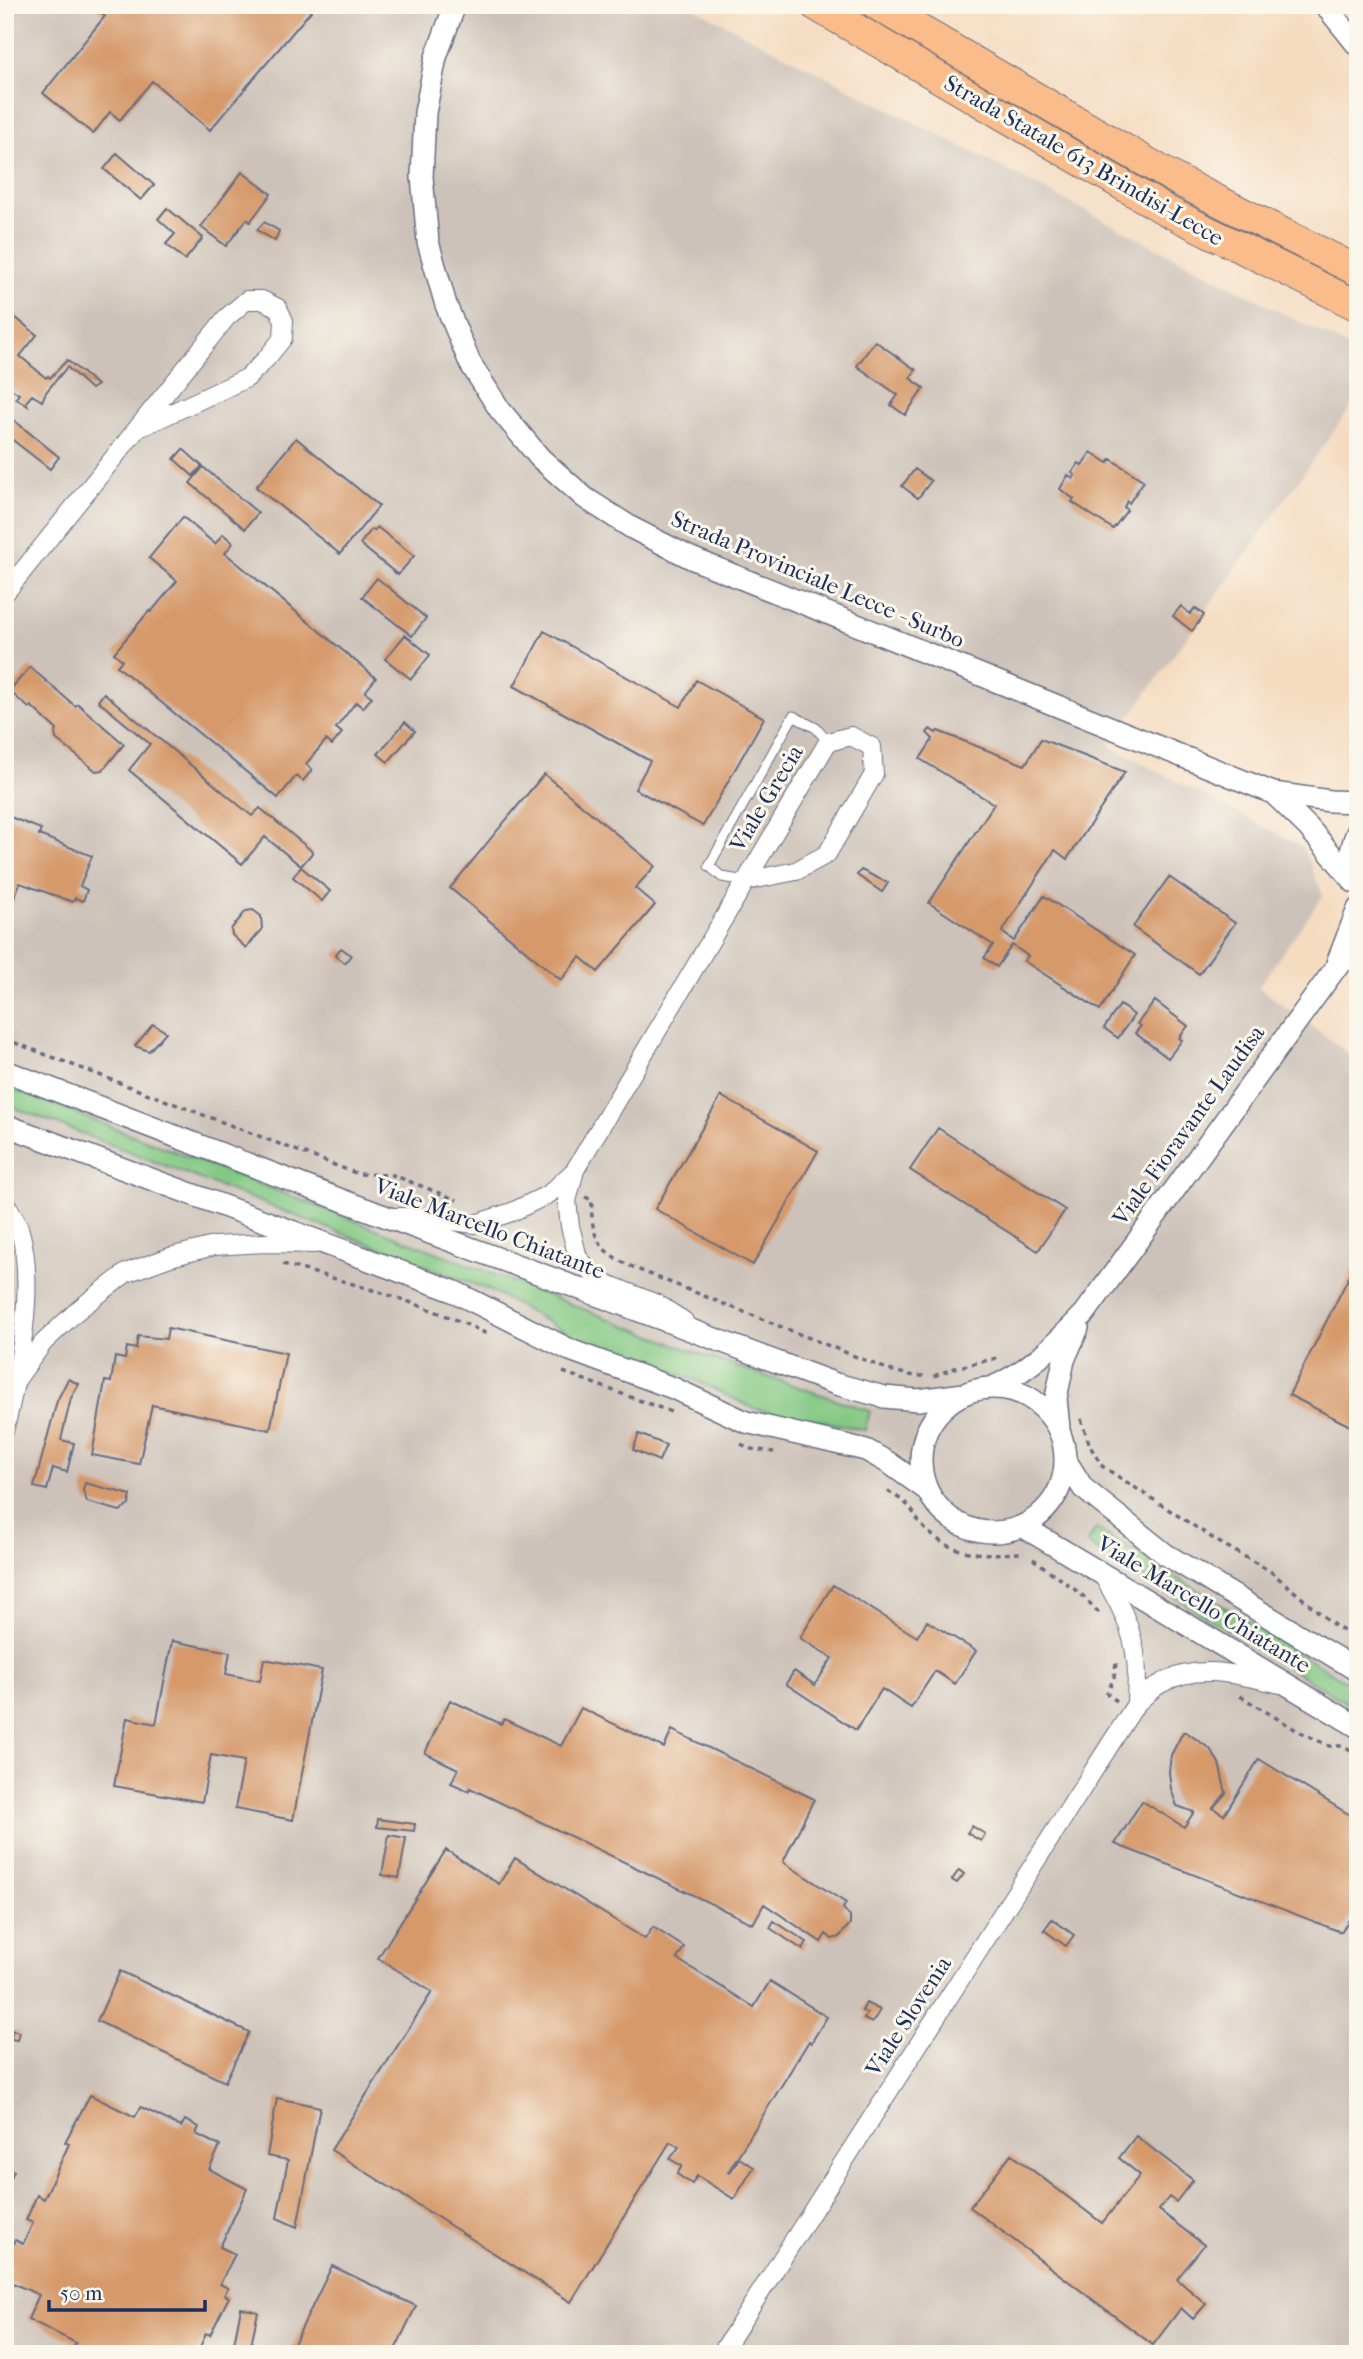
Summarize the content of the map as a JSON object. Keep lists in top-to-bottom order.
{
  "streets": {
    "highway": ["Strada Statale 613 Brindisi-Lecce"],
    "street": [
      "Strada Provinciale Lecce - Surbo",
      "Viale Grecia",
      "Viale Fioravante Laudisa",
      "Viale Marcello Chiatante",
      "Viale Slovenia"
    ]
  },
  "crossings": [
    ["Viale Grecia", "Viale Marcello Chiatante"],
    ["Viale Fioravante Laudisa", "Viale Marcello Chiatante"],
    ["Viale Marcello Chiatante", "Viale Slovenia"]
  ],
  "scale_bar": "50 m"
}
